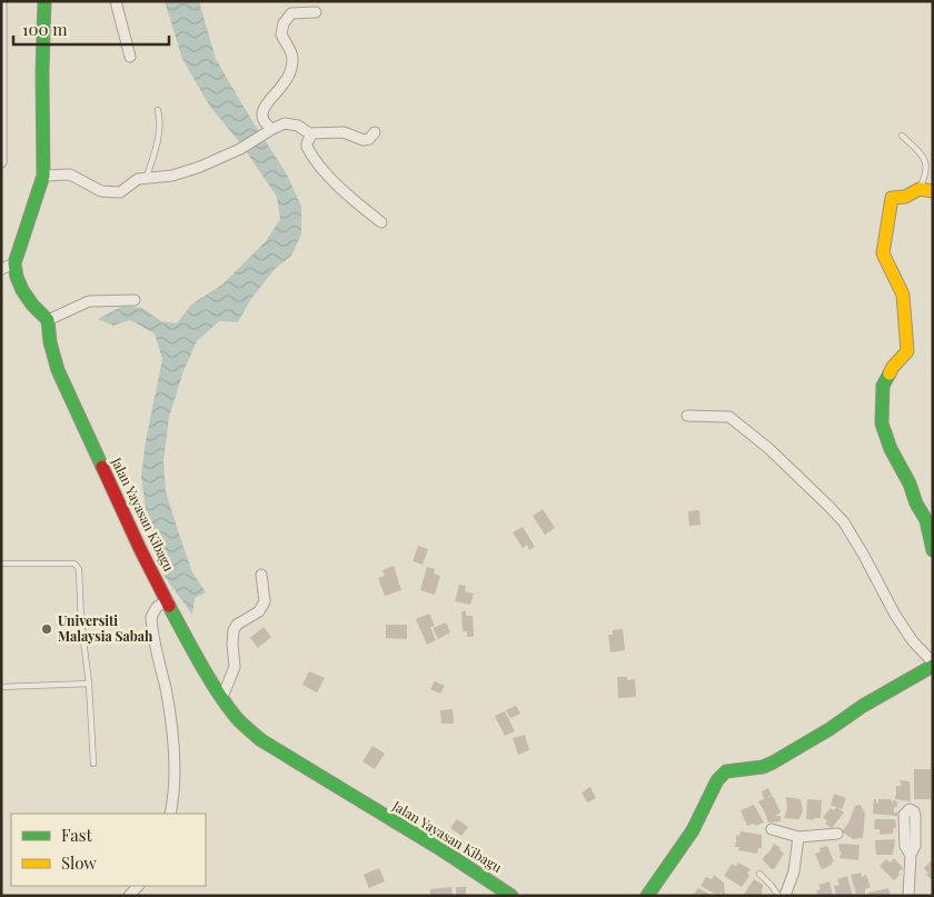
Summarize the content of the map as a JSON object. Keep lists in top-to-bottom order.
{
  "streets": {
    "street": ["Jalan Yayasan Kibagu"]
  },
  "places": ["Universiti Malaysia Sabah"],
  "legend": ["Fast", "Slow"],
  "scale_bar": "100 m"
}
